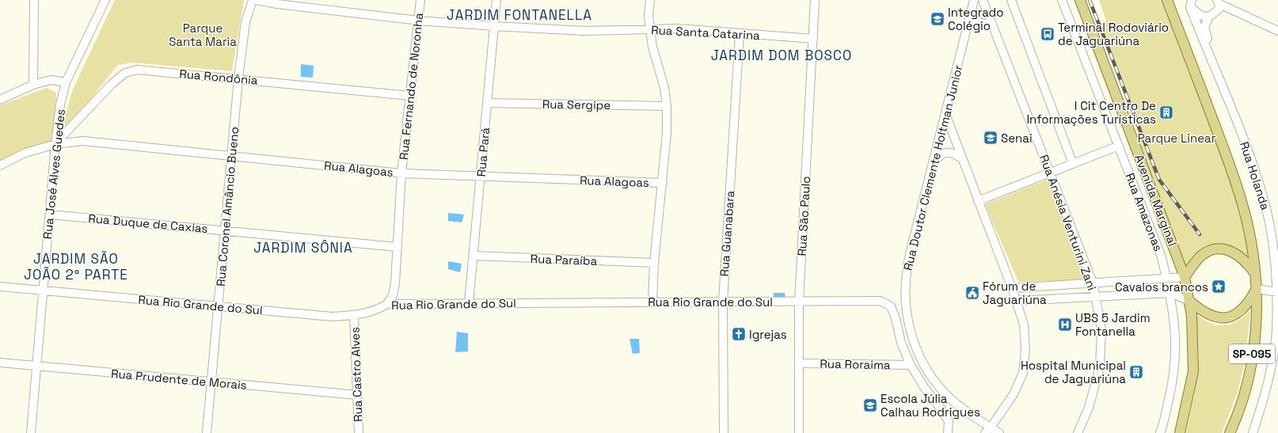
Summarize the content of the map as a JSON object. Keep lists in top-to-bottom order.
{
  "streets": {
    "main road": ["Avenida Marginal", "SP-095"],
    "street": [
      "Rua Santa Catarina",
      "Rua Rondônia",
      "Rua Fernando de Noronha",
      "Rua Sergipe",
      "Rua Pará",
      "Rua Doutor Clemente Holtman Junior",
      "Rua Alagoas",
      "Rua José Alves Guedes",
      "Rua Holanda",
      "Rua Coronel Amâncio Bueno",
      "Rua Amazonas",
      "Rua São Paulo",
      "Rua Anésia Venturini Zani",
      "Rua Duque de Caxias",
      "Rua Guanabara",
      "Rua Paraíba",
      "Rua Rio Grande do Sul",
      "Rua Roraima",
      "Rua Castro Alves",
      "Rua Prudente de Morais"
    ]
  },
  "crossings": [
    ["Rua Santa Catarina", "Rua Fernando de Noronha"],
    ["Rua Santa Catarina", "Rua Pará"],
    ["Rua Santa Catarina", "Rua São Paulo"],
    ["Rua Santa Catarina", "Rua Guanabara"],
    ["Rua Rondônia", "Rua Fernando de Noronha"],
    ["Rua Rondônia", "Rua Alagoas"],
    ["Rua Rondônia", "Rua José Alves Guedes"],
    ["Rua Rondônia", "Rua Coronel Amâncio Bueno"],
    ["Rua Fernando de Noronha", "Rua Alagoas"],
    ["Rua Fernando de Noronha", "Rua Duque de Caxias"],
    ["Rua Fernando de Noronha", "Rua Rio Grande do Sul"],
    ["Rua Sergipe", "Rua Pará"],
    ["Rua Pará", "Rua Alagoas"],
    ["Rua Pará", "Rua Paraíba"],
    ["Rua Pará", "Rua Rio Grande do Sul"],
    ["Rua Alagoas", "Rua José Alves Guedes"],
    ["Rua Alagoas", "Rua Coronel Amâncio Bueno"],
    ["Rua José Alves Guedes", "Rua Duque de Caxias"],
    ["Rua José Alves Guedes", "Rua Rio Grande do Sul"],
    ["Rua José Alves Guedes", "Rua Prudente de Morais"],
    ["Avenida Marginal", "SP-095"],
    ["Rua Coronel Amâncio Bueno", "Rua Duque de Caxias"],
    ["Rua Coronel Amâncio Bueno", "Rua Rio Grande do Sul"],
    ["Rua Coronel Amâncio Bueno", "Rua Prudente de Morais"],
    ["Rua São Paulo", "Rua Rio Grande do Sul"],
    ["Rua São Paulo", "Rua Roraima"],
    ["Rua Guanabara", "Rua Rio Grande do Sul"],
    ["Rua Rio Grande do Sul", "Rua Roraima"],
    ["Rua Rio Grande do Sul", "Rua Castro Alves"],
    ["Rua Castro Alves", "Rua Prudente de Morais"]
  ],
  "districts": [
    "JARDIM FONTANELLA",
    "JARDIM DOM BOSCO",
    "JARDIM SÔNIA",
    "JARDIM SÃO JOÃO 2° PARTE"
  ],
  "parks": ["Parque Santa Maria", "Parque Linear"],
  "places": {
    "school or university": ["Integrado Colégio", "Senai", "Escola Júlia Calhau Rodrigues"],
    "bus stop": ["Terminal Rodoviário de Jaguariúna"],
    "building": ["I Cit Centro De Informações Turísticas", "Hospital Municipal de Jaguariúna"],
    "place": ["Cavalos brancos"],
    "public building": ["Fórum de Jaguariúna"],
    "hospital": ["UBS 5 Jardim Fontanella"],
    "church": ["Igrejas"]
  }
}
